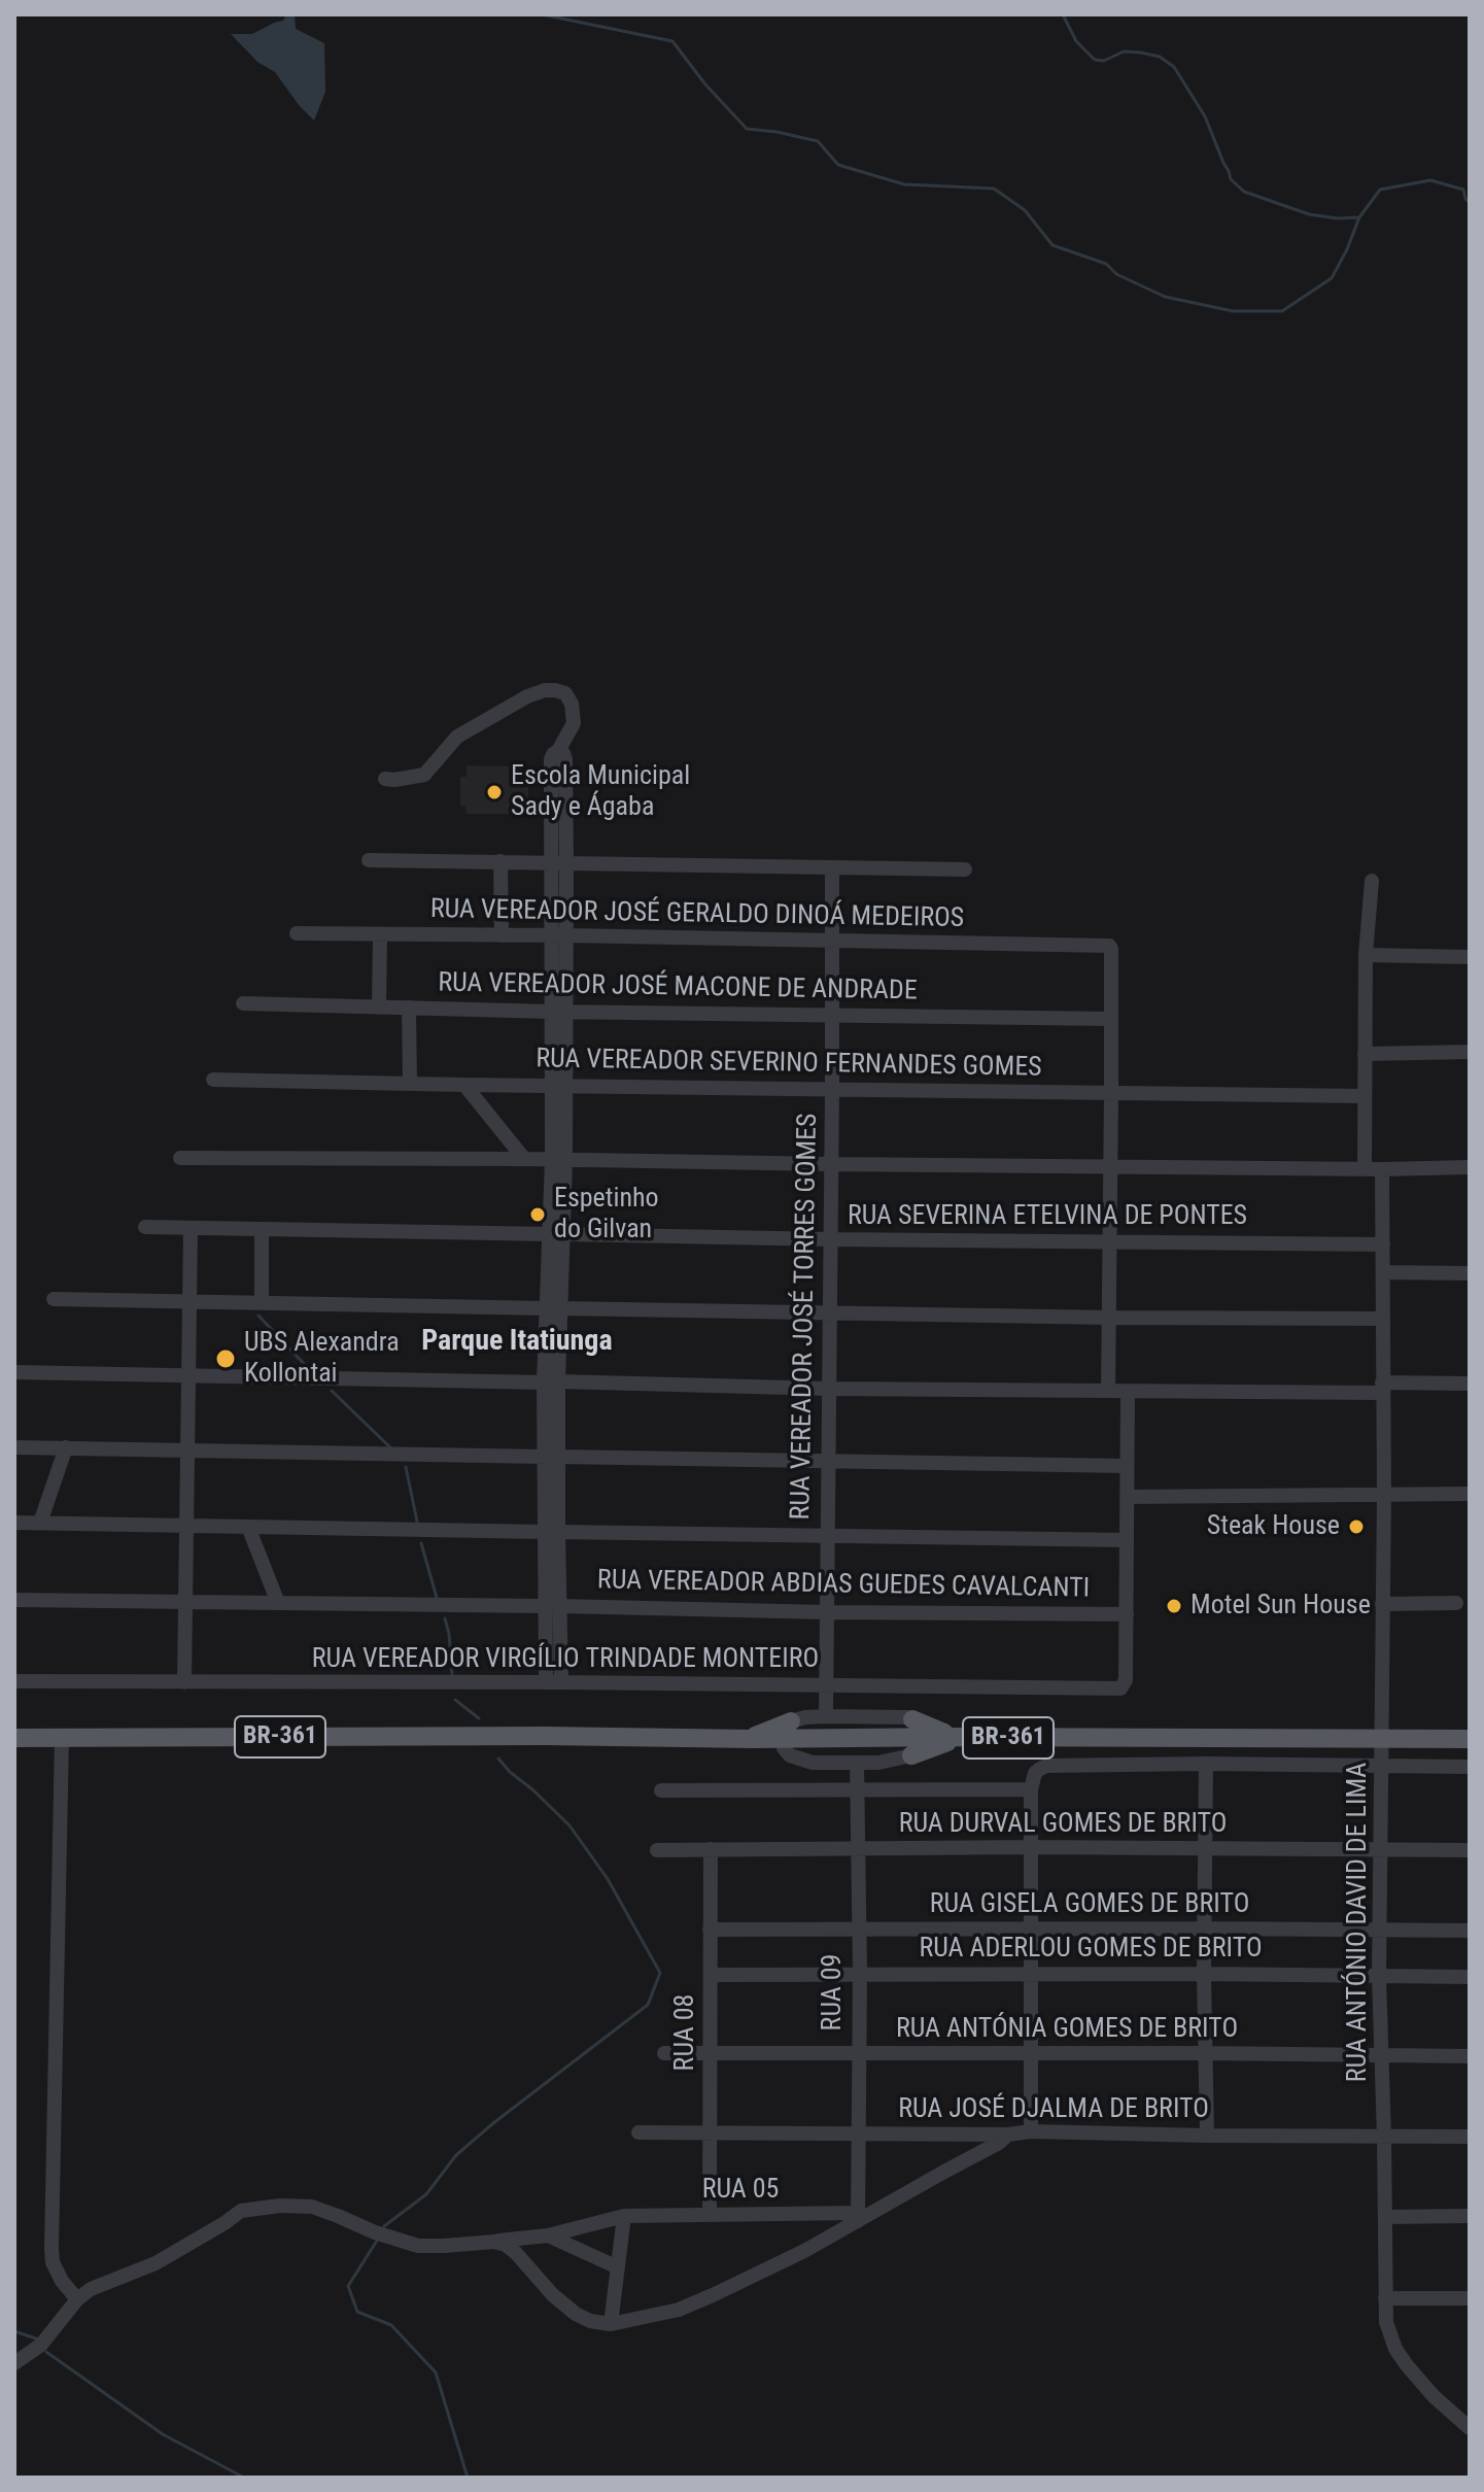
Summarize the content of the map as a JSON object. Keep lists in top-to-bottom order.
{
  "streets": {
    "main road": ["BR-361"],
    "street": [
      "RUA VEREADOR JOSÉ GERALDO DINOÁ MEDEIROS",
      "RUA VEREADOR JOSÉ MACONE DE ANDRADE",
      "RUA VEREADOR SEVERINO FERNANDES GOMES",
      "RUA SEVERINA ETELVINA DE PONTES",
      "RUA VEREADOR JOSÉ TORRES GOMES",
      "RUA VEREADOR ABDIAS GUEDES CAVALCANTI",
      "RUA VEREADOR VIRGÍLIO TRINDADE MONTEIRO",
      "RUA DURVAL GOMES DE BRITO",
      "RUA GISELA GOMES DE BRITO",
      "RUA ANTÓNIO DAVID DE LIMA",
      "RUA ADERLOU GOMES DE BRITO",
      "RUA 09",
      "RUA ANTÓNIA GOMES DE BRITO",
      "RUA 08",
      "RUA JOSÉ DJALMA DE BRITO",
      "RUA 05"
    ]
  },
  "crossings": [
    ["RUA VEREADOR JOSÉ GERALDO DINOÁ MEDEIROS", "RUA VEREADOR JOSÉ MACONE DE ANDRADE"],
    ["RUA VEREADOR JOSÉ GERALDO DINOÁ MEDEIROS", "RUA VEREADOR JOSÉ TORRES GOMES"],
    ["RUA VEREADOR JOSÉ MACONE DE ANDRADE", "RUA VEREADOR JOSÉ TORRES GOMES"],
    ["RUA VEREADOR SEVERINO FERNANDES GOMES", "RUA VEREADOR JOSÉ TORRES GOMES"],
    ["RUA SEVERINA ETELVINA DE PONTES", "RUA VEREADOR JOSÉ TORRES GOMES"],
    ["RUA SEVERINA ETELVINA DE PONTES", "RUA ANTÓNIO DAVID DE LIMA"],
    ["RUA VEREADOR JOSÉ TORRES GOMES", "RUA VEREADOR ABDIAS GUEDES CAVALCANTI"],
    ["RUA VEREADOR JOSÉ TORRES GOMES", "RUA VEREADOR VIRGÍLIO TRINDADE MONTEIRO"],
    ["RUA VEREADOR ABDIAS GUEDES CAVALCANTI", "RUA VEREADOR VIRGÍLIO TRINDADE MONTEIRO"],
    ["BR-361", "RUA ANTÓNIO DAVID DE LIMA"],
    ["RUA DURVAL GOMES DE BRITO", "RUA ANTÓNIO DAVID DE LIMA"],
    ["RUA DURVAL GOMES DE BRITO", "RUA 09"],
    ["RUA DURVAL GOMES DE BRITO", "RUA 08"],
    ["RUA GISELA GOMES DE BRITO", "RUA ANTÓNIO DAVID DE LIMA"],
    ["RUA GISELA GOMES DE BRITO", "RUA 09"],
    ["RUA GISELA GOMES DE BRITO", "RUA 08"],
    ["RUA ANTÓNIO DAVID DE LIMA", "RUA ADERLOU GOMES DE BRITO"],
    ["RUA ANTÓNIO DAVID DE LIMA", "RUA ANTÓNIA GOMES DE BRITO"],
    ["RUA ANTÓNIO DAVID DE LIMA", "RUA JOSÉ DJALMA DE BRITO"],
    ["RUA ADERLOU GOMES DE BRITO", "RUA 09"],
    ["RUA ADERLOU GOMES DE BRITO", "RUA 08"],
    ["RUA 09", "RUA ANTÓNIA GOMES DE BRITO"],
    ["RUA 09", "RUA JOSÉ DJALMA DE BRITO"],
    ["RUA 09", "RUA 05"],
    ["RUA ANTÓNIA GOMES DE BRITO", "RUA 08"],
    ["RUA 08", "RUA JOSÉ DJALMA DE BRITO"],
    ["RUA 08", "RUA 05"]
  ],
  "districts": ["Parque Itatiunga"],
  "places": [
    "Escola Municipal Sady e Ágaba",
    "Espetinho do Gilvan",
    "UBS Alexandra Kollontai",
    "Steak House",
    "Motel Sun House"
  ]
}
